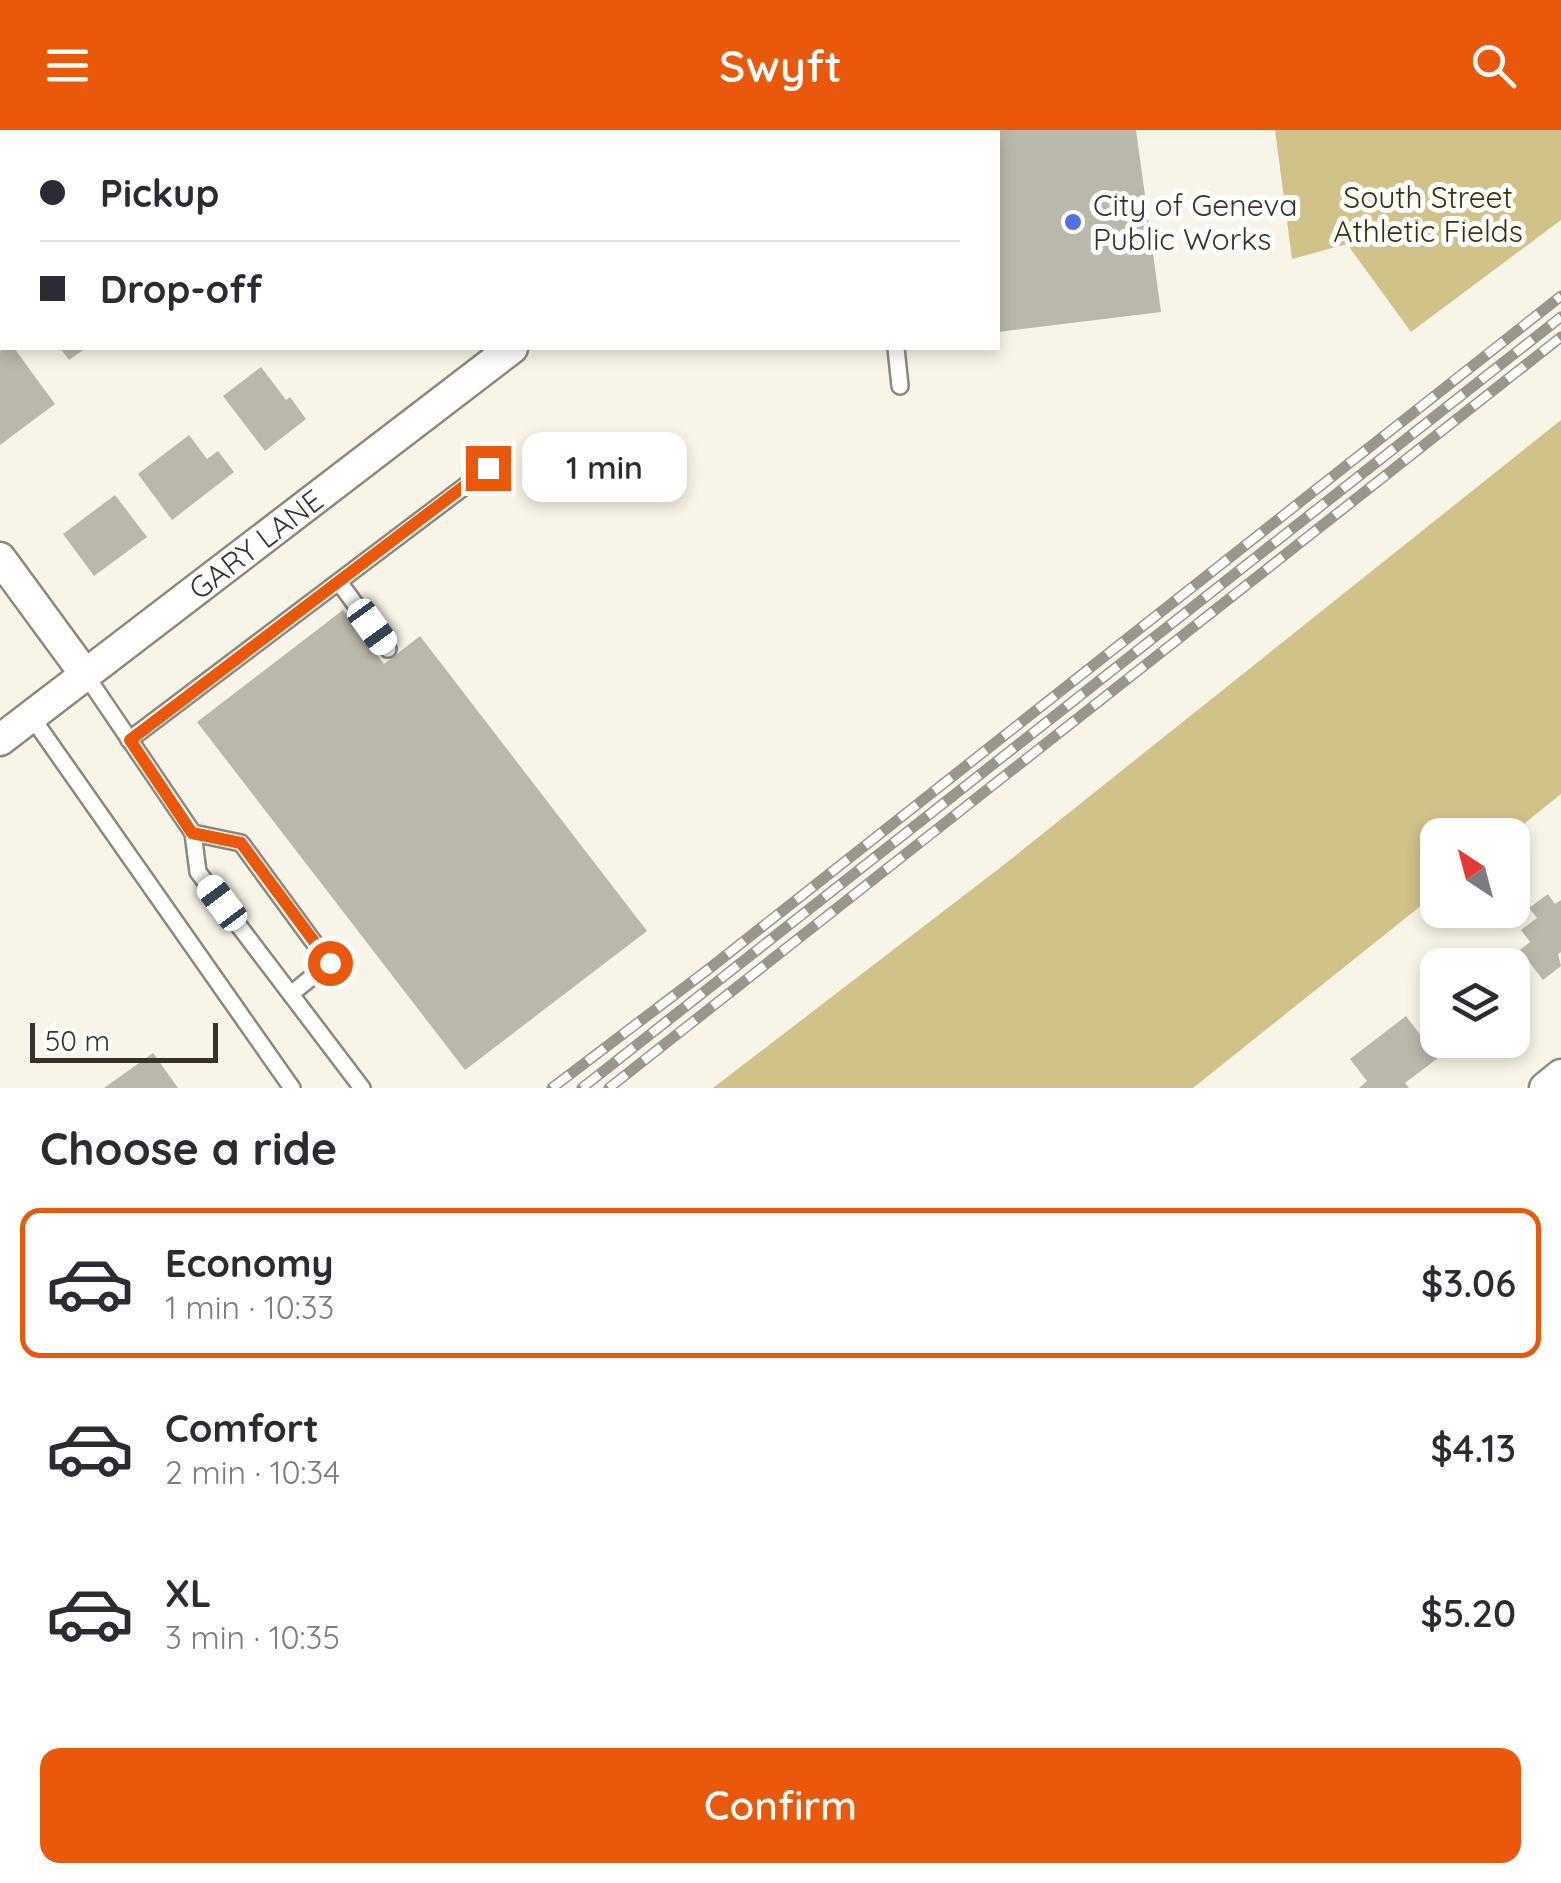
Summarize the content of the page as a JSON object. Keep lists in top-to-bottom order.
{
  "streets": {
    "street": ["GARY LANE"]
  },
  "parks": ["South Street Athletic Fields"],
  "places": ["City of Geneva Public Works"],
  "scale_bar": "50 m",
  "north": "top left",
  "page": {
    "header": "Swyft",
    "banner": ["Pickup", "Drop-off"],
    "bubble": "1 min",
    "scale": "50 m",
    "heading": "Choose a ride",
    "list": [
      {
        "name": "Economy",
        "note": "1 min · 10:33",
        "value": "$3.06"
      },
      {
        "name": "Comfort",
        "note": "2 min · 10:34",
        "value": "$4.13"
      },
      {
        "name": "XL",
        "note": "3 min · 10:35",
        "value": "$5.20"
      }
    ],
    "buttons": "Confirm"
  }
}
